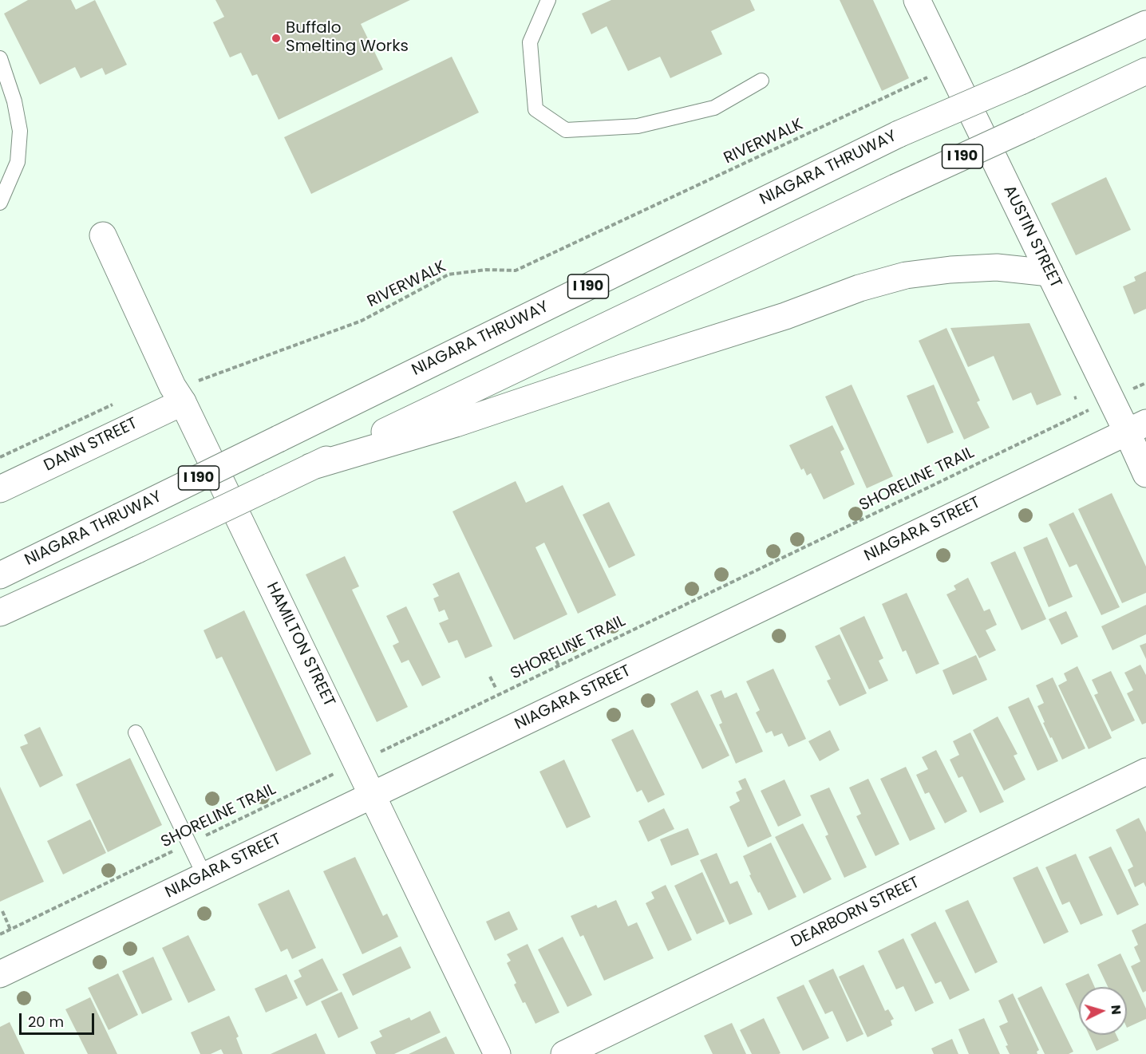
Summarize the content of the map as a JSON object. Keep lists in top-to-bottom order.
{
  "streets": {
    "main road": [
      "I 190",
      "NIAGARA THRUWAY",
      "AUSTIN STREET",
      "DANN STREET",
      "NIAGARA STREET",
      "HAMILTON STREET",
      "DEARBORN STREET"
    ],
    "path": ["RIVERWALK", "SHORELINE TRAIL"]
  },
  "crossings": [
    ["RIVERWALK", "AUSTIN STREET"],
    ["RIVERWALK", "DANN STREET"],
    ["RIVERWALK", "HAMILTON STREET"],
    ["AUSTIN STREET", "SHORELINE TRAIL"],
    ["AUSTIN STREET", "NIAGARA STREET"],
    ["DANN STREET", "HAMILTON STREET"],
    ["SHORELINE TRAIL", "HAMILTON STREET"],
    ["NIAGARA STREET", "HAMILTON STREET"]
  ],
  "places": ["Buffalo Smelting Works"],
  "scale_bar": "20 m",
  "north": "right"
}
